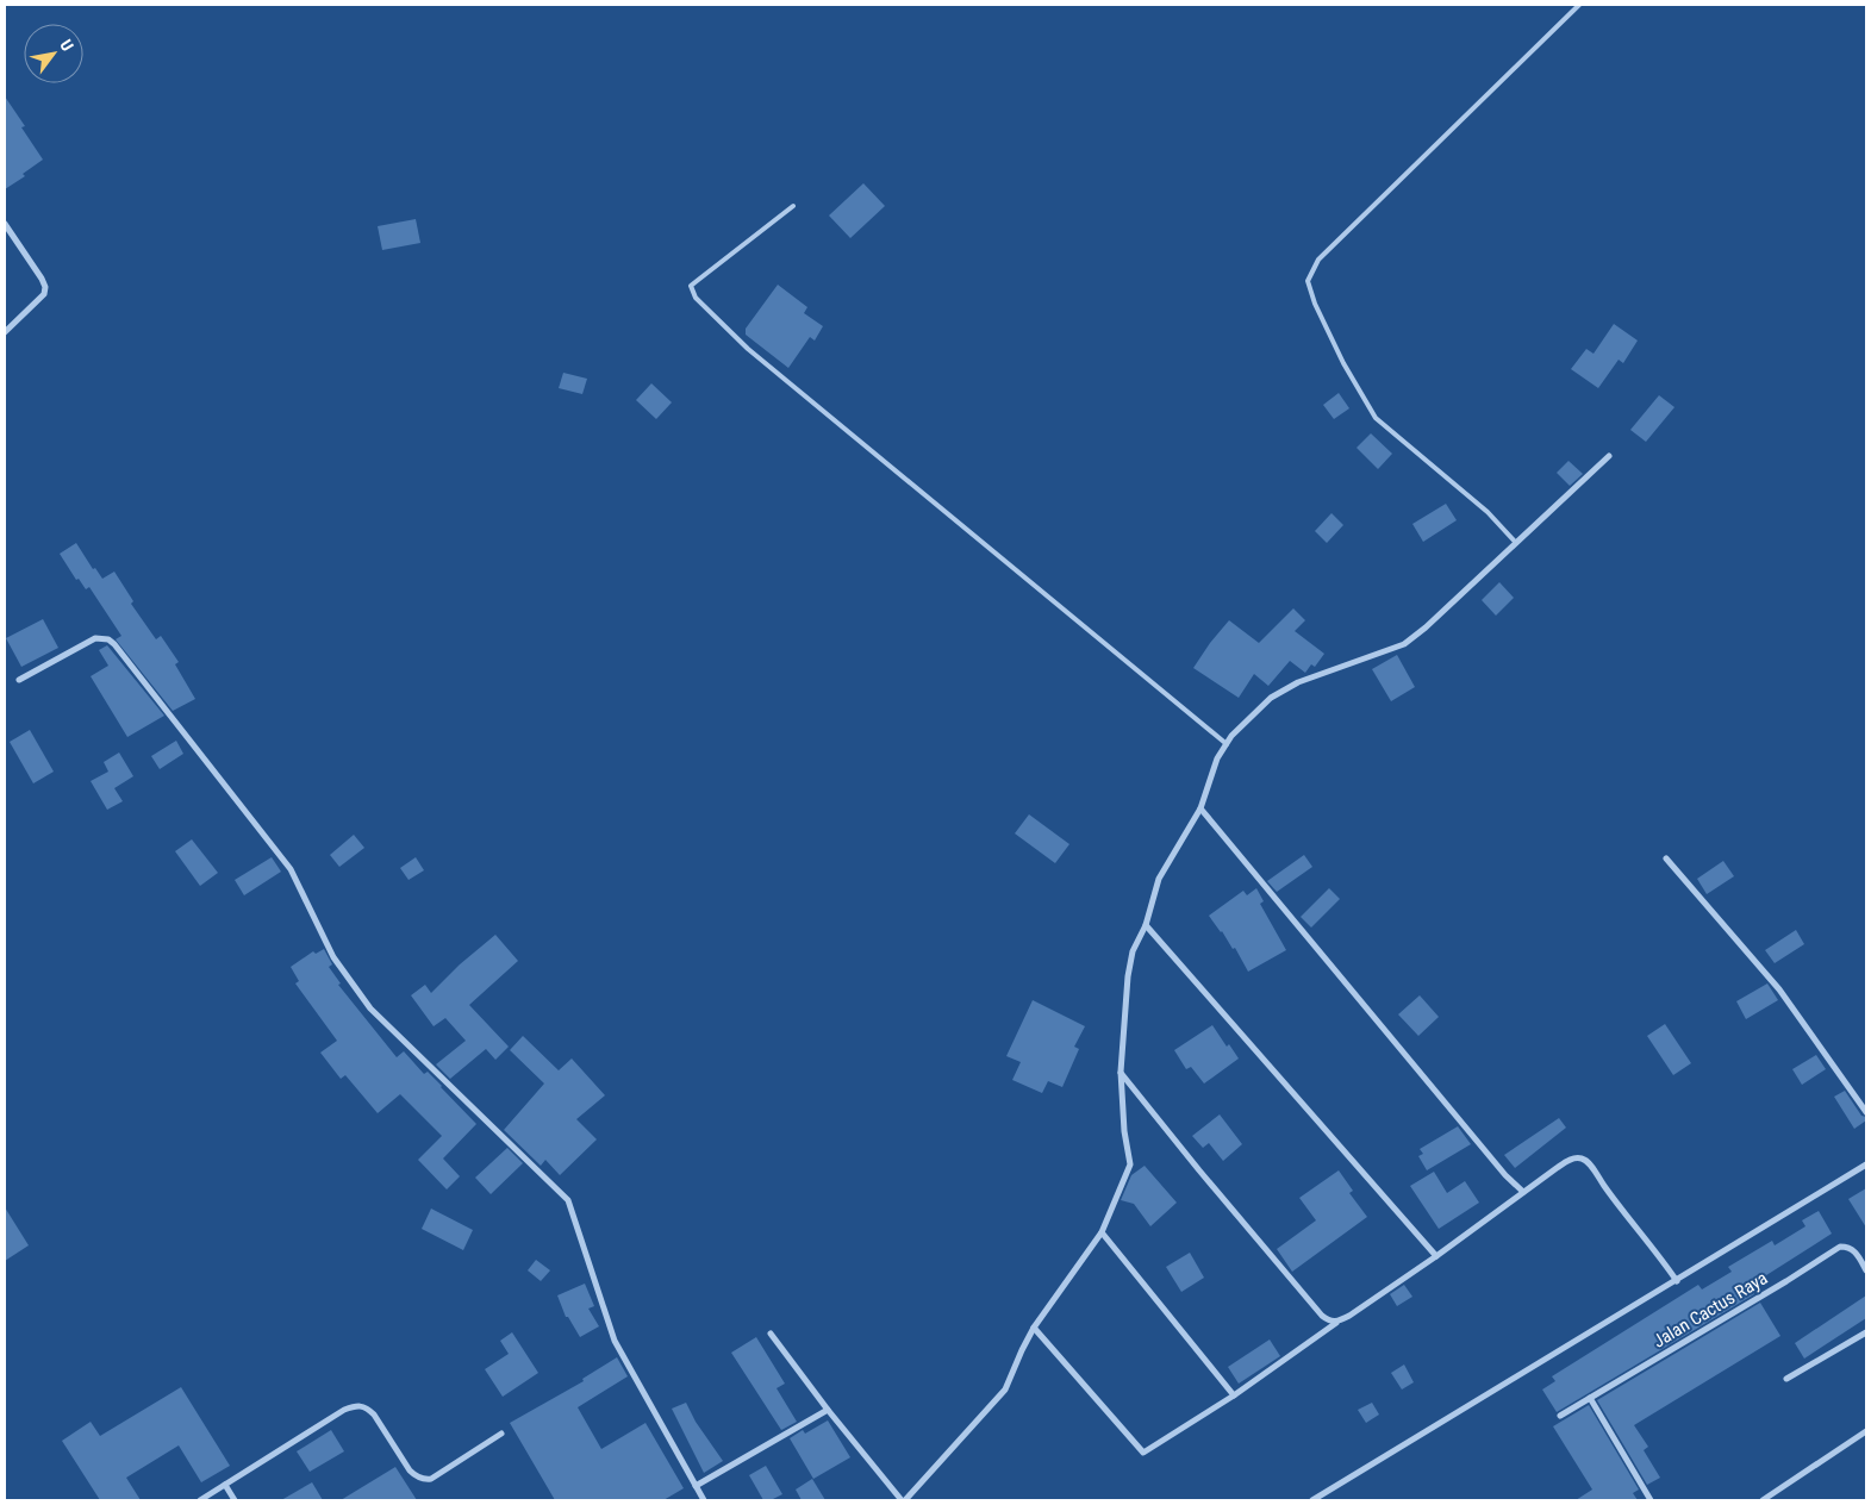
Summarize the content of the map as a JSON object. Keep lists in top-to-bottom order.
{
  "streets": {
    "street": ["Jalan Cactus Raya"]
  },
  "north": "top right"
}
